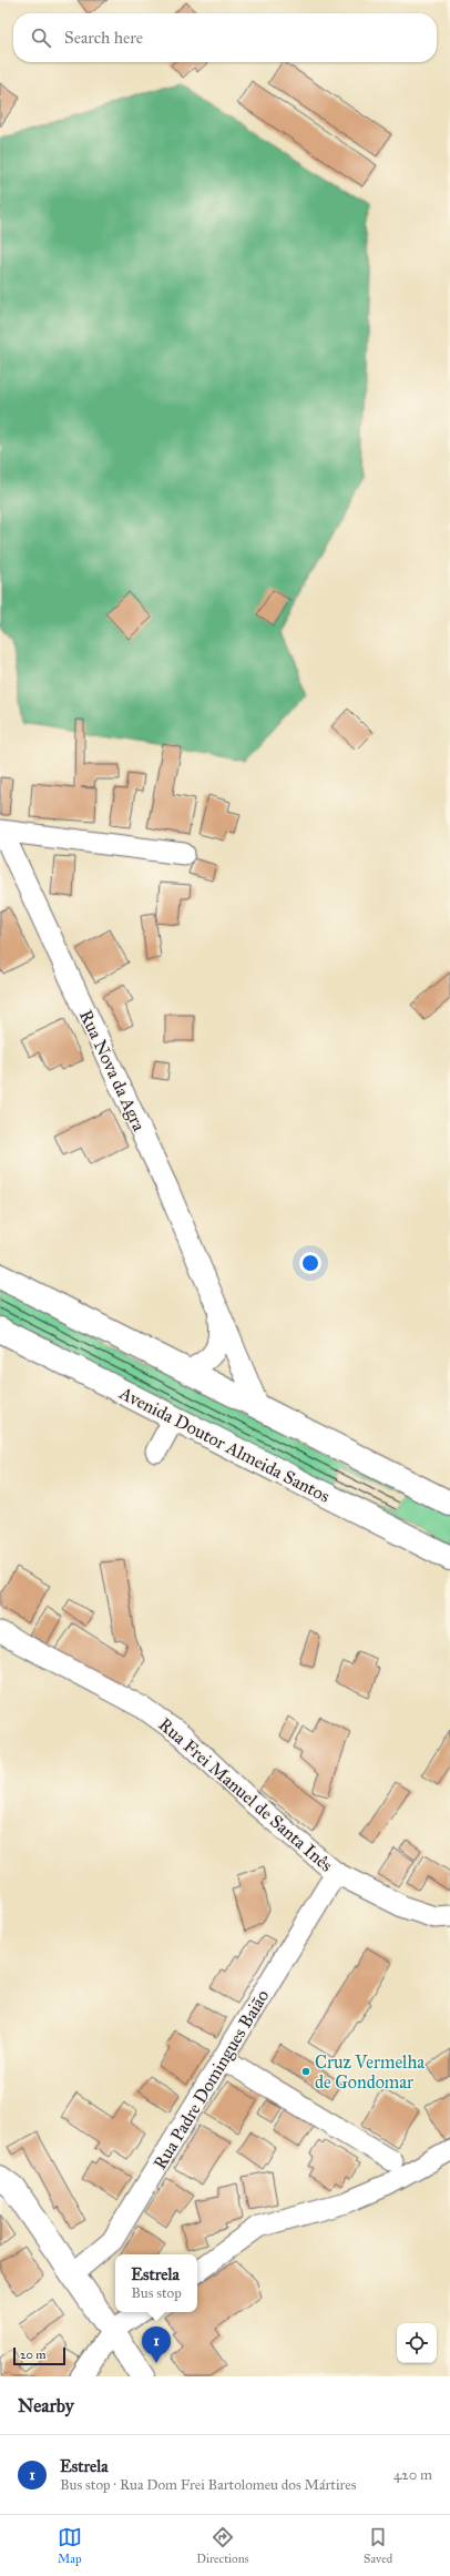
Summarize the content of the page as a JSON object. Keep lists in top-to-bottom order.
{
  "streets": {
    "main road": ["Avenida Doutor Almeida Santos"],
    "street": ["Rua Nova da Agra", "Rua Frei Manuel de Santa Inês", "Rua Padre Domingues Baião"]
  },
  "crossings": [
    ["Rua Frei Manuel de Santa Inês", "Rua Padre Domingues Baião"]
  ],
  "places": ["Cruz Vermelha de Gondomar"],
  "scale_bar": "20 m",
  "page": {
    "search": "Search here",
    "popup": ["Estrela", "Bus stop"],
    "pins": "1",
    "scale": "20 m",
    "heading": "Nearby",
    "list": [
      {
        "mark": "1",
        "name": "Estrela",
        "note": "Bus stop · Rua Dom Frei Bartolomeu dos Mártires",
        "value": "420 m"
      }
    ],
    "nav": ["Map", "Directions", "Saved"]
  }
}
